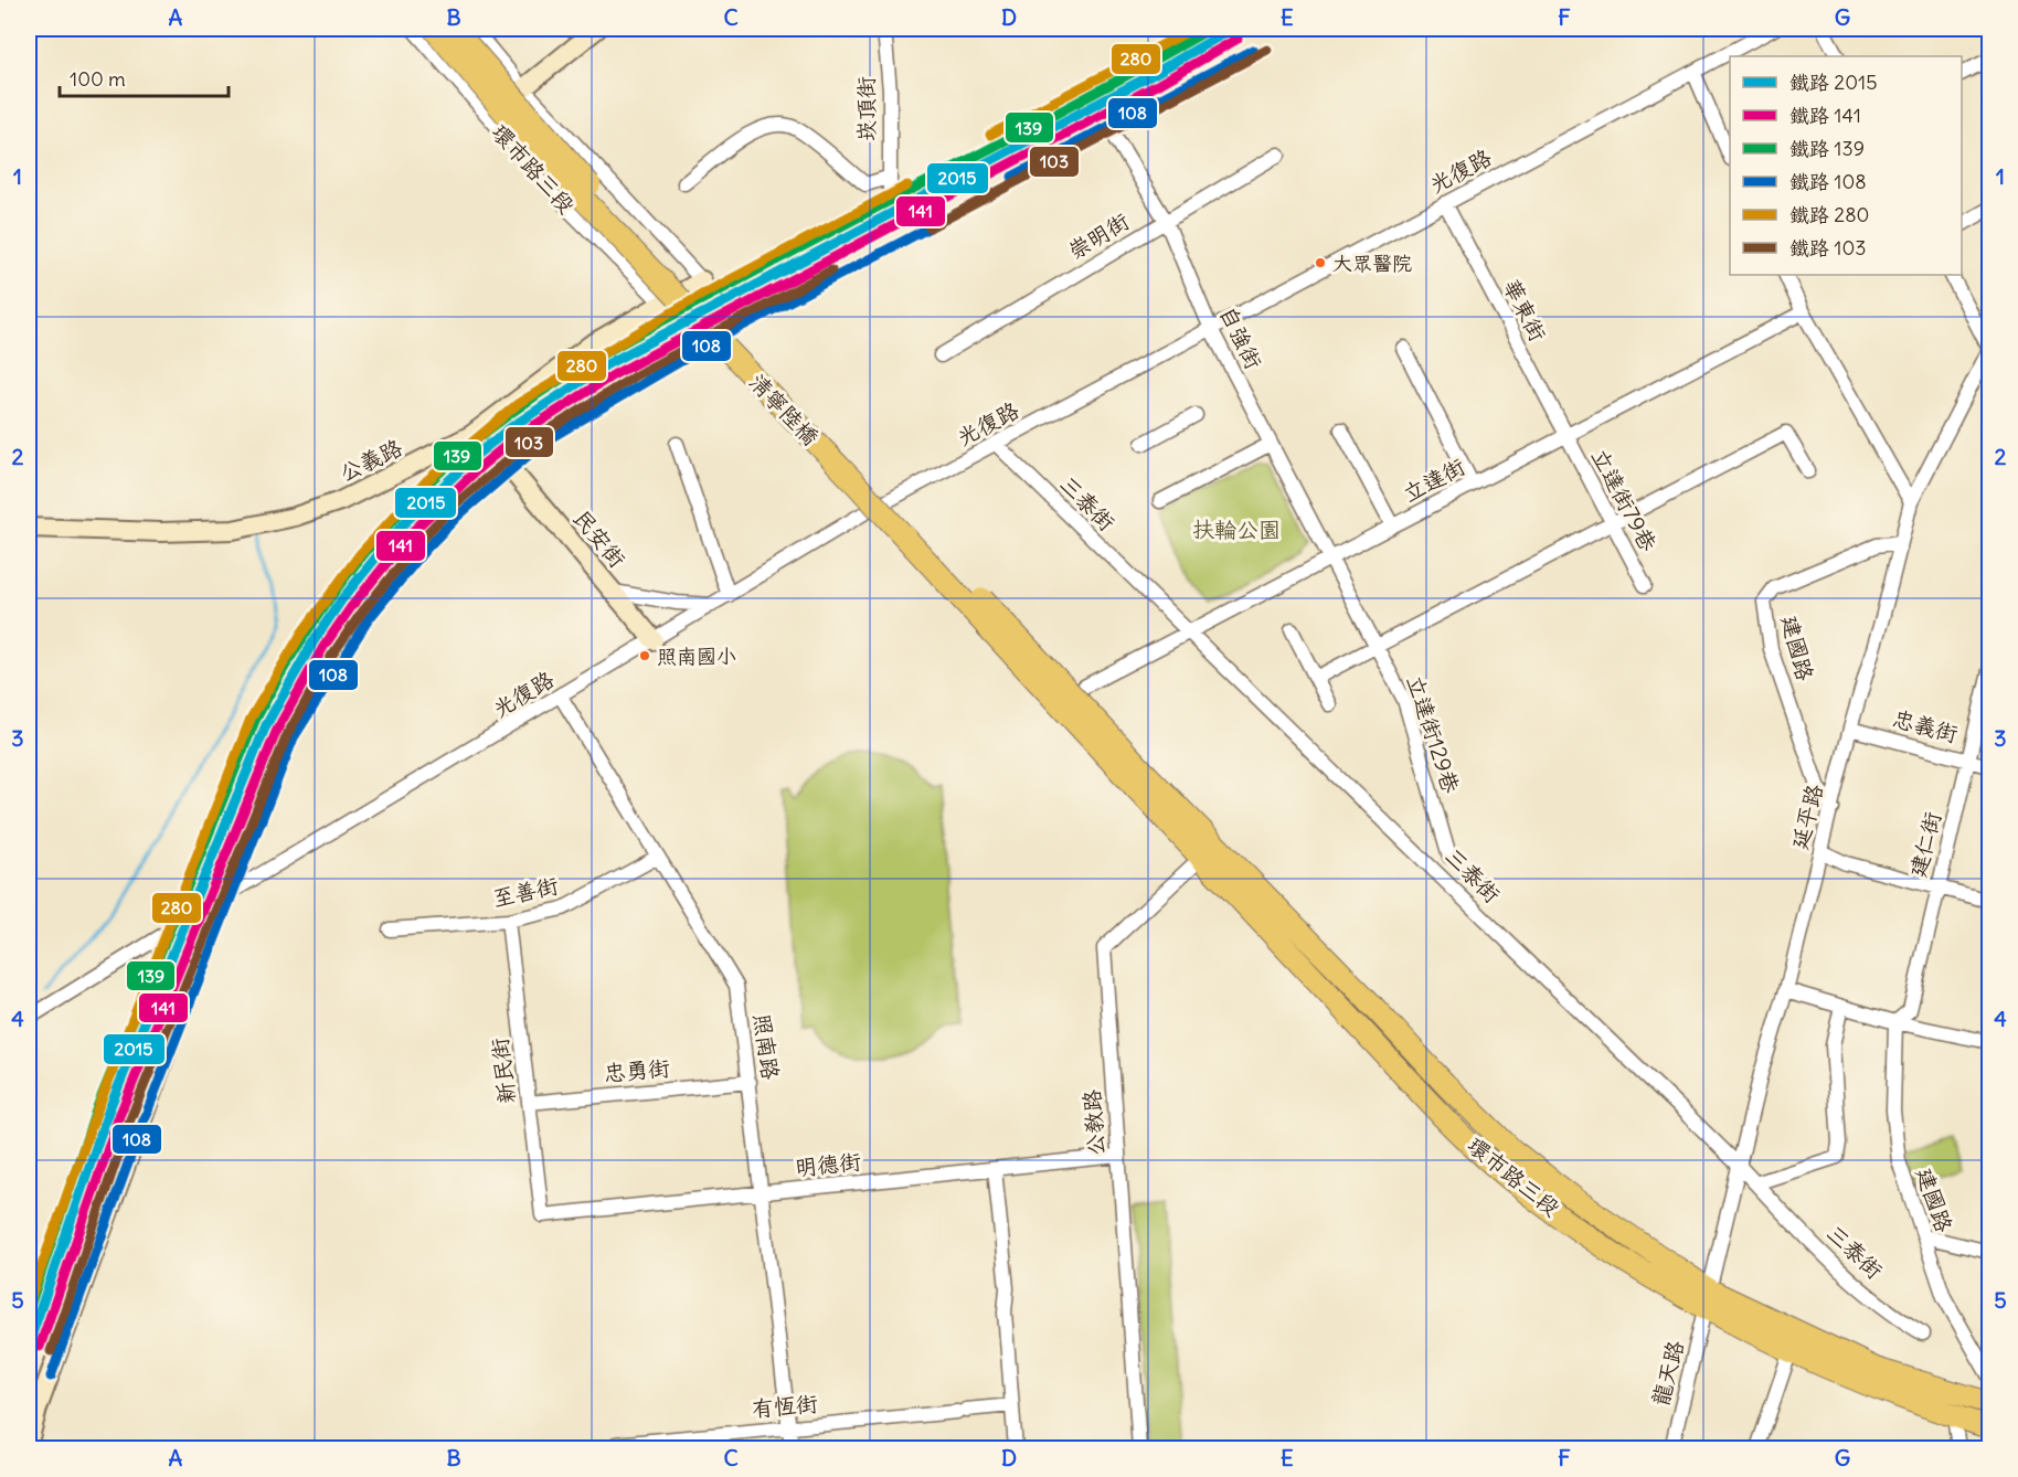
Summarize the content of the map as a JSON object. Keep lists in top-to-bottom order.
{
  "streets": {
    "main road": ["環市路三段", "清寧陸橋"],
    "street": [
      "崁頂街",
      "光復路",
      "崇明街",
      "華東街",
      "自強街",
      "公義路",
      "立達街",
      "立達街79巷",
      "三泰街",
      "民安街",
      "建國路",
      "忠義街",
      "立達街129巷",
      "延平路",
      "建仁街",
      "至善街",
      "照南路",
      "新民街",
      "忠勇街",
      "公教路",
      "明德街",
      "龍天路",
      "有恆街"
    ]
  },
  "crossings": [
    ["環市路三段", "清寧陸橋"],
    ["環市路三段", "公義路"],
    ["環市路三段", "延平路"],
    ["環市路三段", "公教路"],
    ["環市路三段", "龍天路"],
    ["光復路", "華東街"],
    ["光復路", "自強街"],
    ["光復路", "三泰街"],
    ["光復路", "民安街"],
    ["光復路", "照南路"],
    ["崇明街", "自強街"],
    ["華東街", "立達街"],
    ["華東街", "立達街79巷"],
    ["自強街", "立達街"],
    ["自強街", "立達街129巷"],
    ["立達街", "立達街79巷"],
    ["立達街", "三泰街"],
    ["立達街", "立達街129巷"],
    ["三泰街", "延平路"],
    ["建國路", "延平路"],
    ["建國路", "建仁街"],
    ["忠義街", "延平路"],
    ["忠義街", "建仁街"],
    ["延平路", "龍天路"],
    ["至善街", "照南路"],
    ["至善街", "新民街"],
    ["照南路", "忠勇街"],
    ["照南路", "明德街"],
    ["照南路", "有恆街"],
    ["新民街", "忠勇街"],
    ["新民街", "明德街"],
    ["公教路", "明德街"]
  ],
  "parks": ["扶輪公園"],
  "places": ["大眾醫院", "照南國小"],
  "lines": [
    "rail line 2015",
    "rail line 139",
    "rail line 280",
    "rail line 141",
    "rail line 108",
    "rail line 103"
  ],
  "legend": [
    "鐵路 2015",
    "鐵路 141",
    "鐵路 139",
    "鐵路 108",
    "鐵路 280",
    "鐵路 103"
  ],
  "scale_bar": "100 m",
  "grid": {
    "columns": [
      "A",
      "B",
      "C",
      "D",
      "E",
      "F",
      "G"
    ],
    "rows": [
      "1",
      "2",
      "3",
      "4",
      "5"
    ]
  }
}
